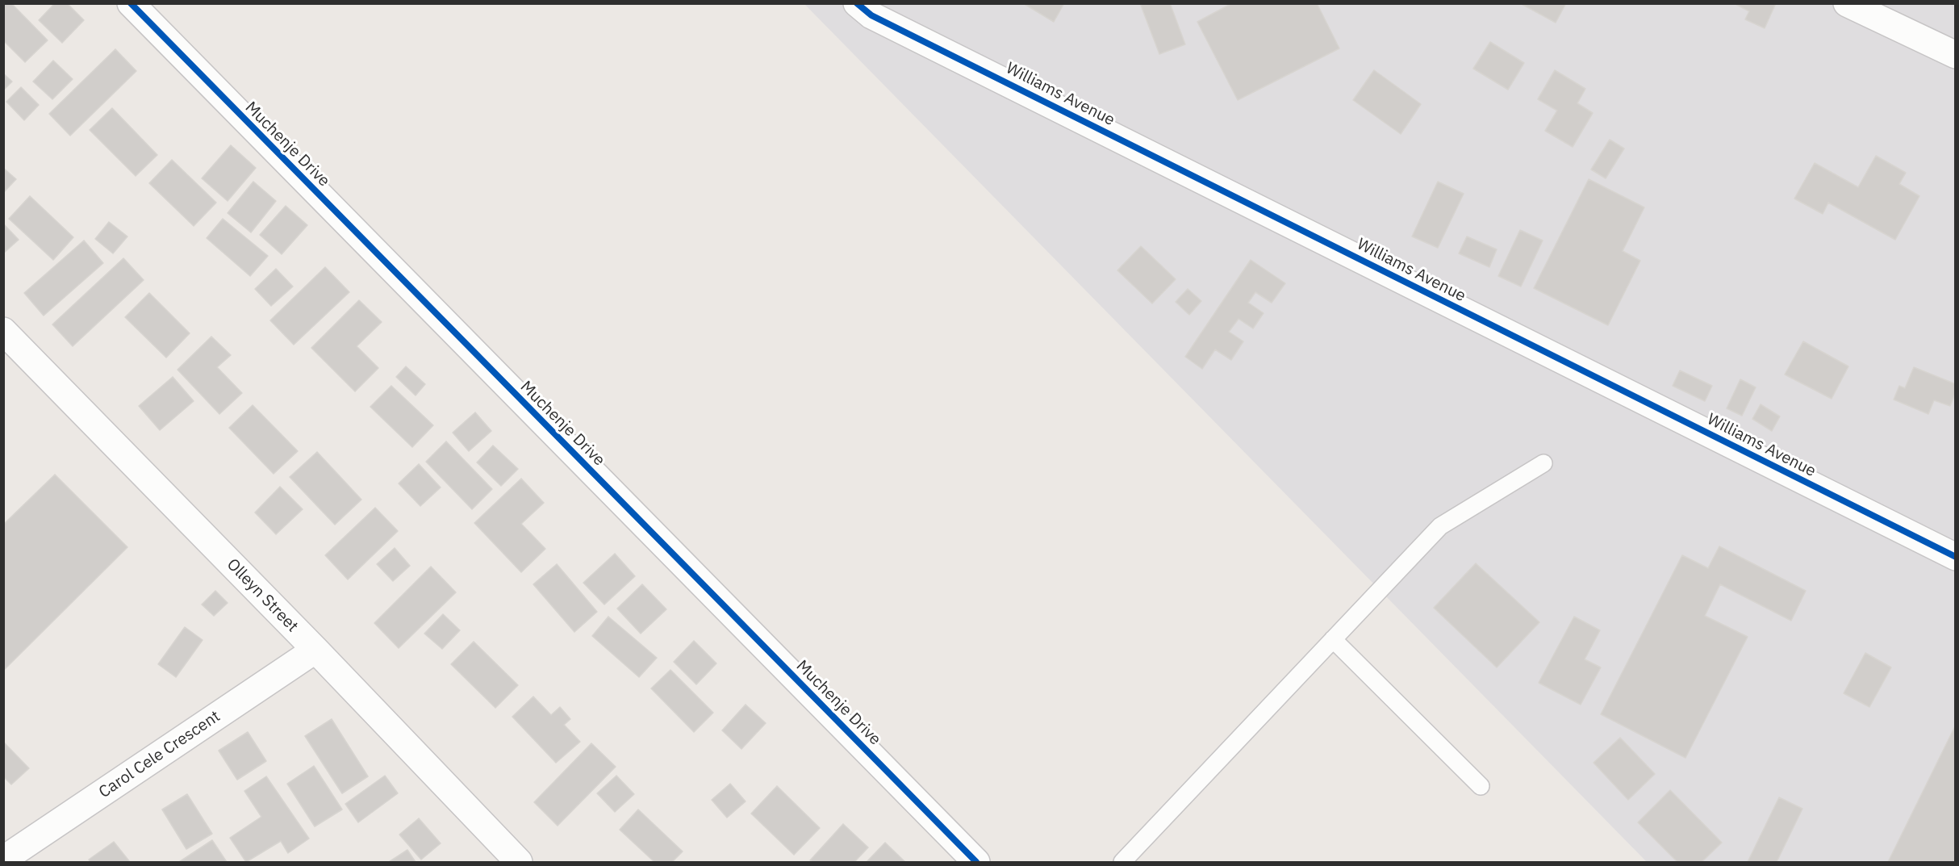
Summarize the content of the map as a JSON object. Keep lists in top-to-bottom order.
{
  "streets": {
    "street": [
      "Williams Avenue",
      "Muchenje Drive",
      "Olleyn Street",
      "Carol Cele Crescent"
    ]
  },
  "crossings": [
    ["Olleyn Street", "Carol Cele Crescent"]
  ]
}
